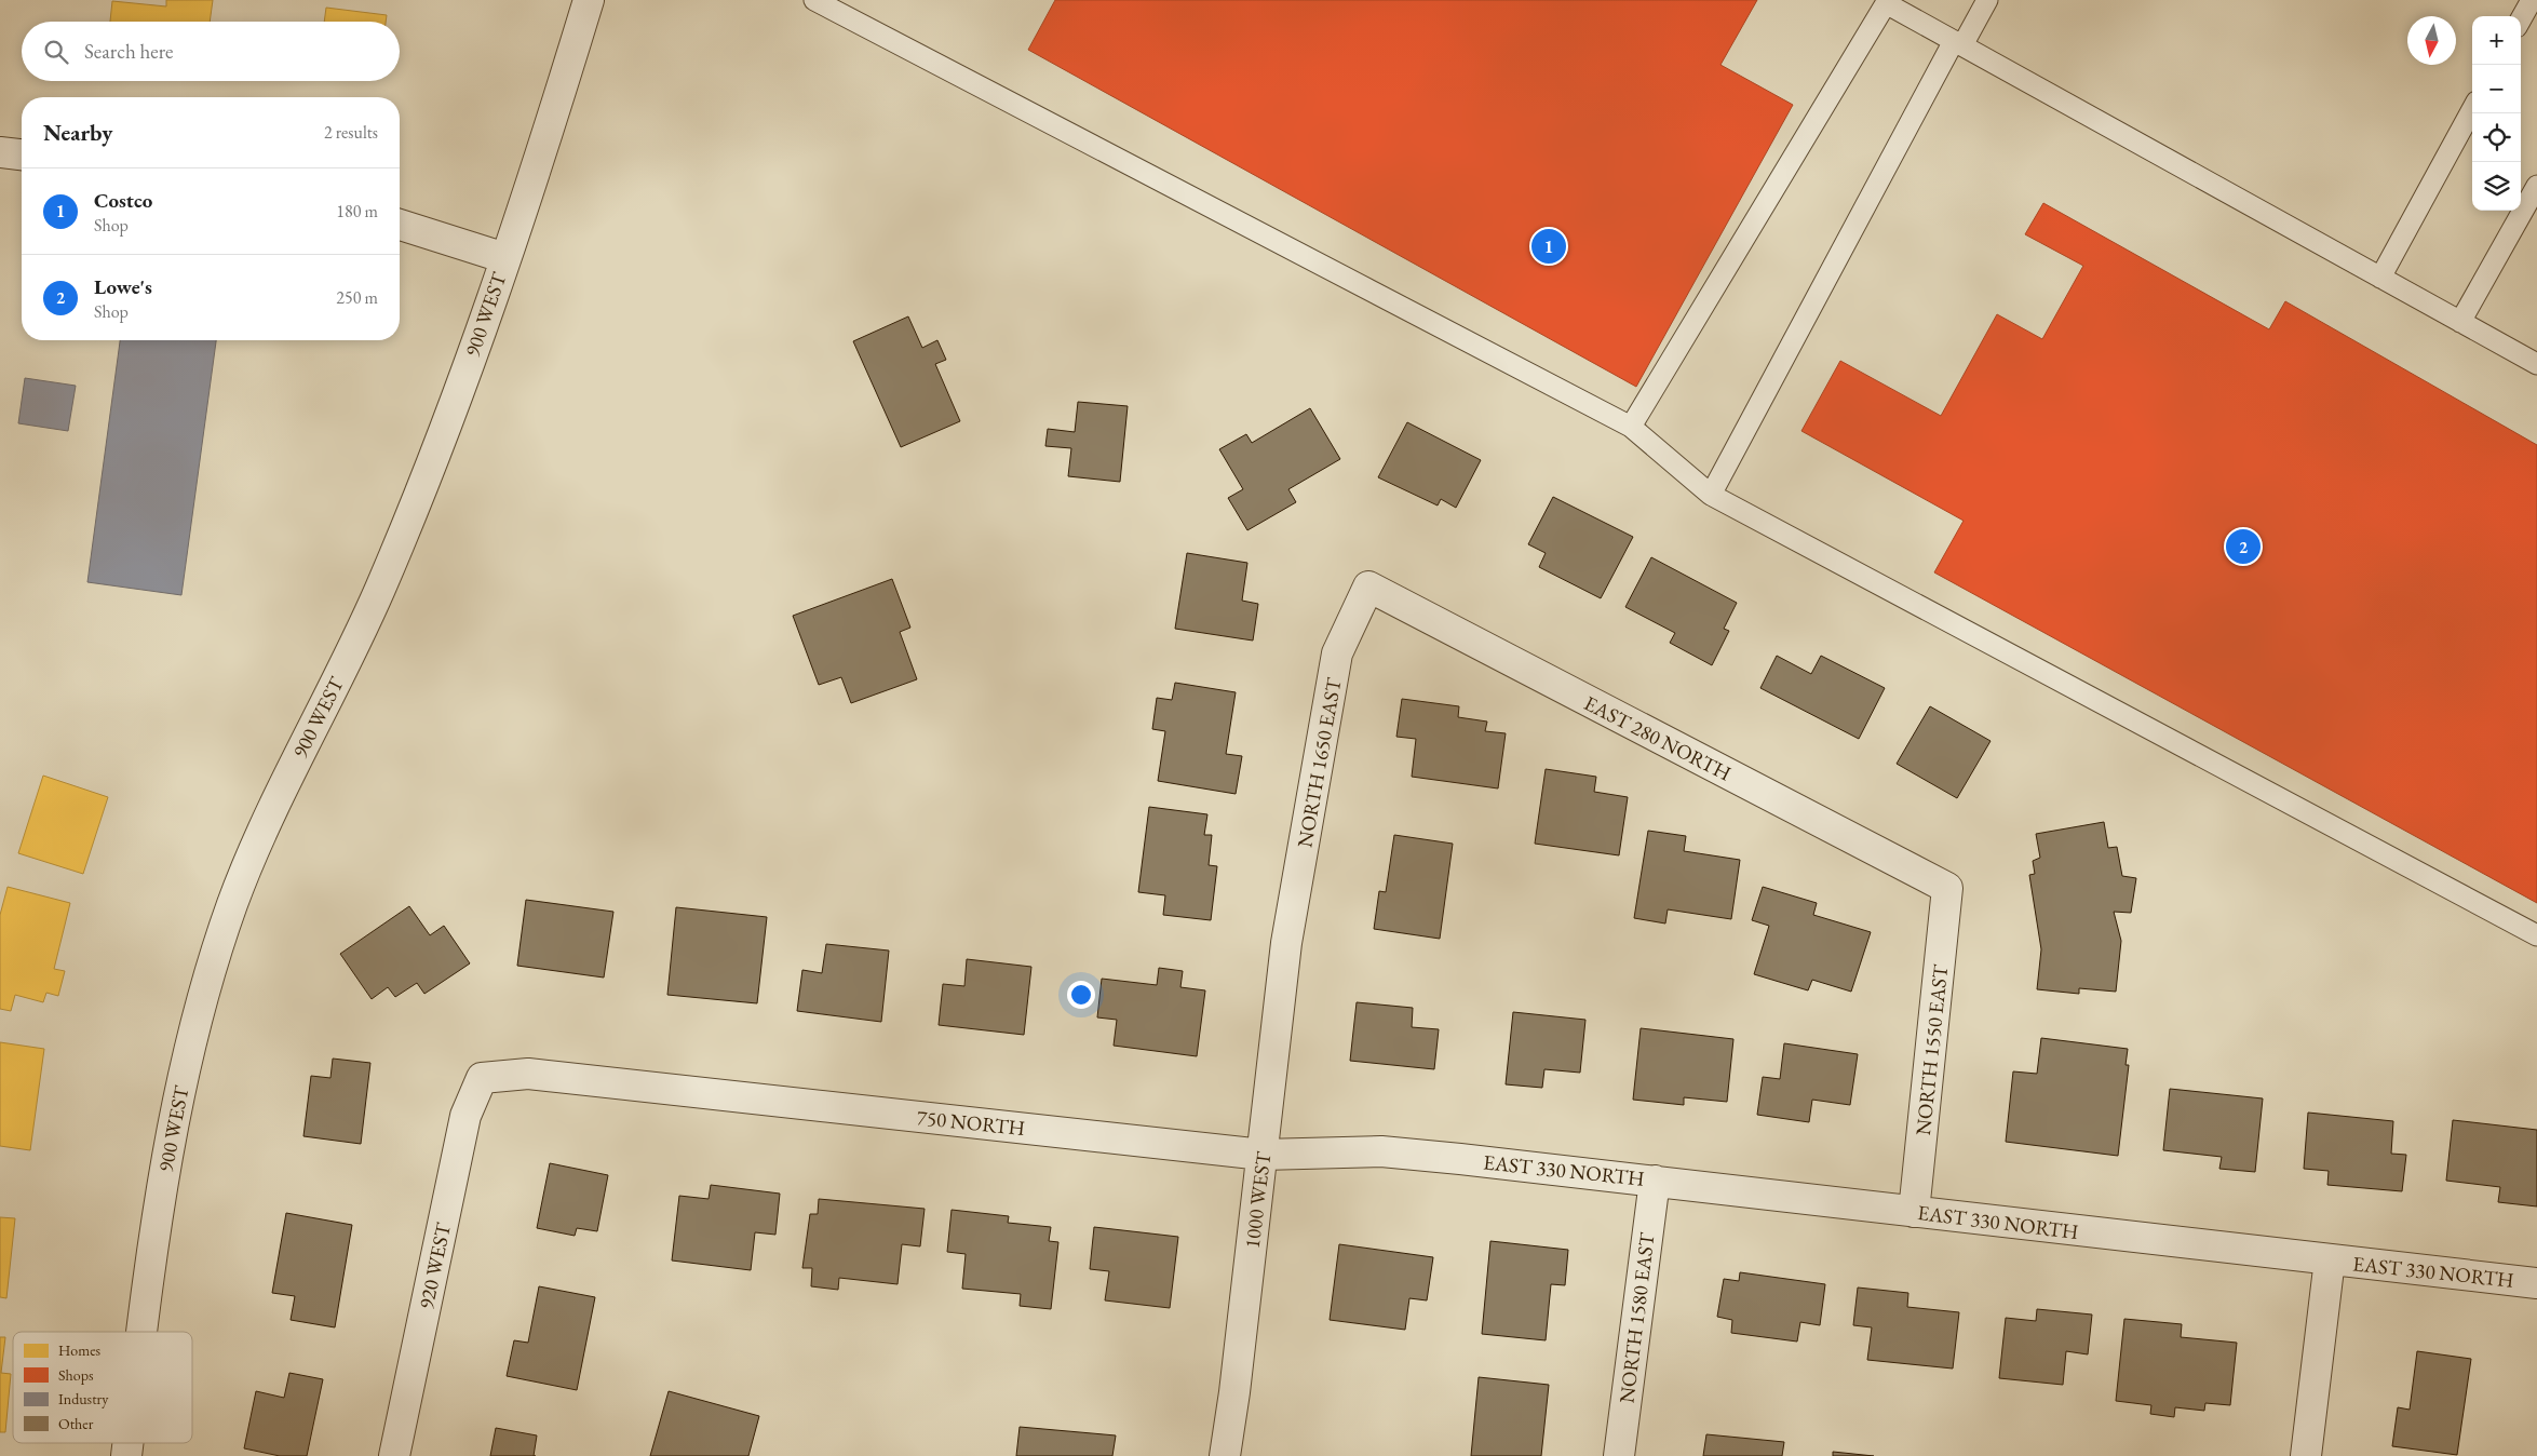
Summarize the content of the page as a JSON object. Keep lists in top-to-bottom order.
{
  "streets": {
    "street": [
      "900 WEST",
      "EAST 280 NORTH",
      "NORTH 1650 EAST",
      "NORTH 1550 EAST",
      "750 NORTH",
      "EAST 330 NORTH",
      "1000 WEST",
      "920 WEST",
      "NORTH 1580 EAST"
    ]
  },
  "crossings": [
    ["EAST 280 NORTH", "NORTH 1650 EAST"],
    ["EAST 280 NORTH", "NORTH 1550 EAST"],
    ["NORTH 1650 EAST", "1000 WEST"],
    ["NORTH 1550 EAST", "EAST 330 NORTH"],
    ["750 NORTH", "EAST 330 NORTH"],
    ["750 NORTH", "1000 WEST"],
    ["750 NORTH", "920 WEST"],
    ["EAST 330 NORTH", "NORTH 1580 EAST"]
  ],
  "legend": [
    "Homes",
    "Shops",
    "Industry",
    "Other"
  ],
  "north": "bottom",
  "page": {
    "map_buttons": ["+", "−"],
    "search": "Search here",
    "heading": ["Nearby", "2 results"],
    "list": [
      {
        "mark": "1",
        "name": "Costco",
        "note": "Shop",
        "value": "180 m"
      },
      {
        "mark": "2",
        "name": "Lowe's",
        "note": "Shop",
        "value": "250 m"
      }
    ],
    "pins": ["1", "2"]
  }
}
